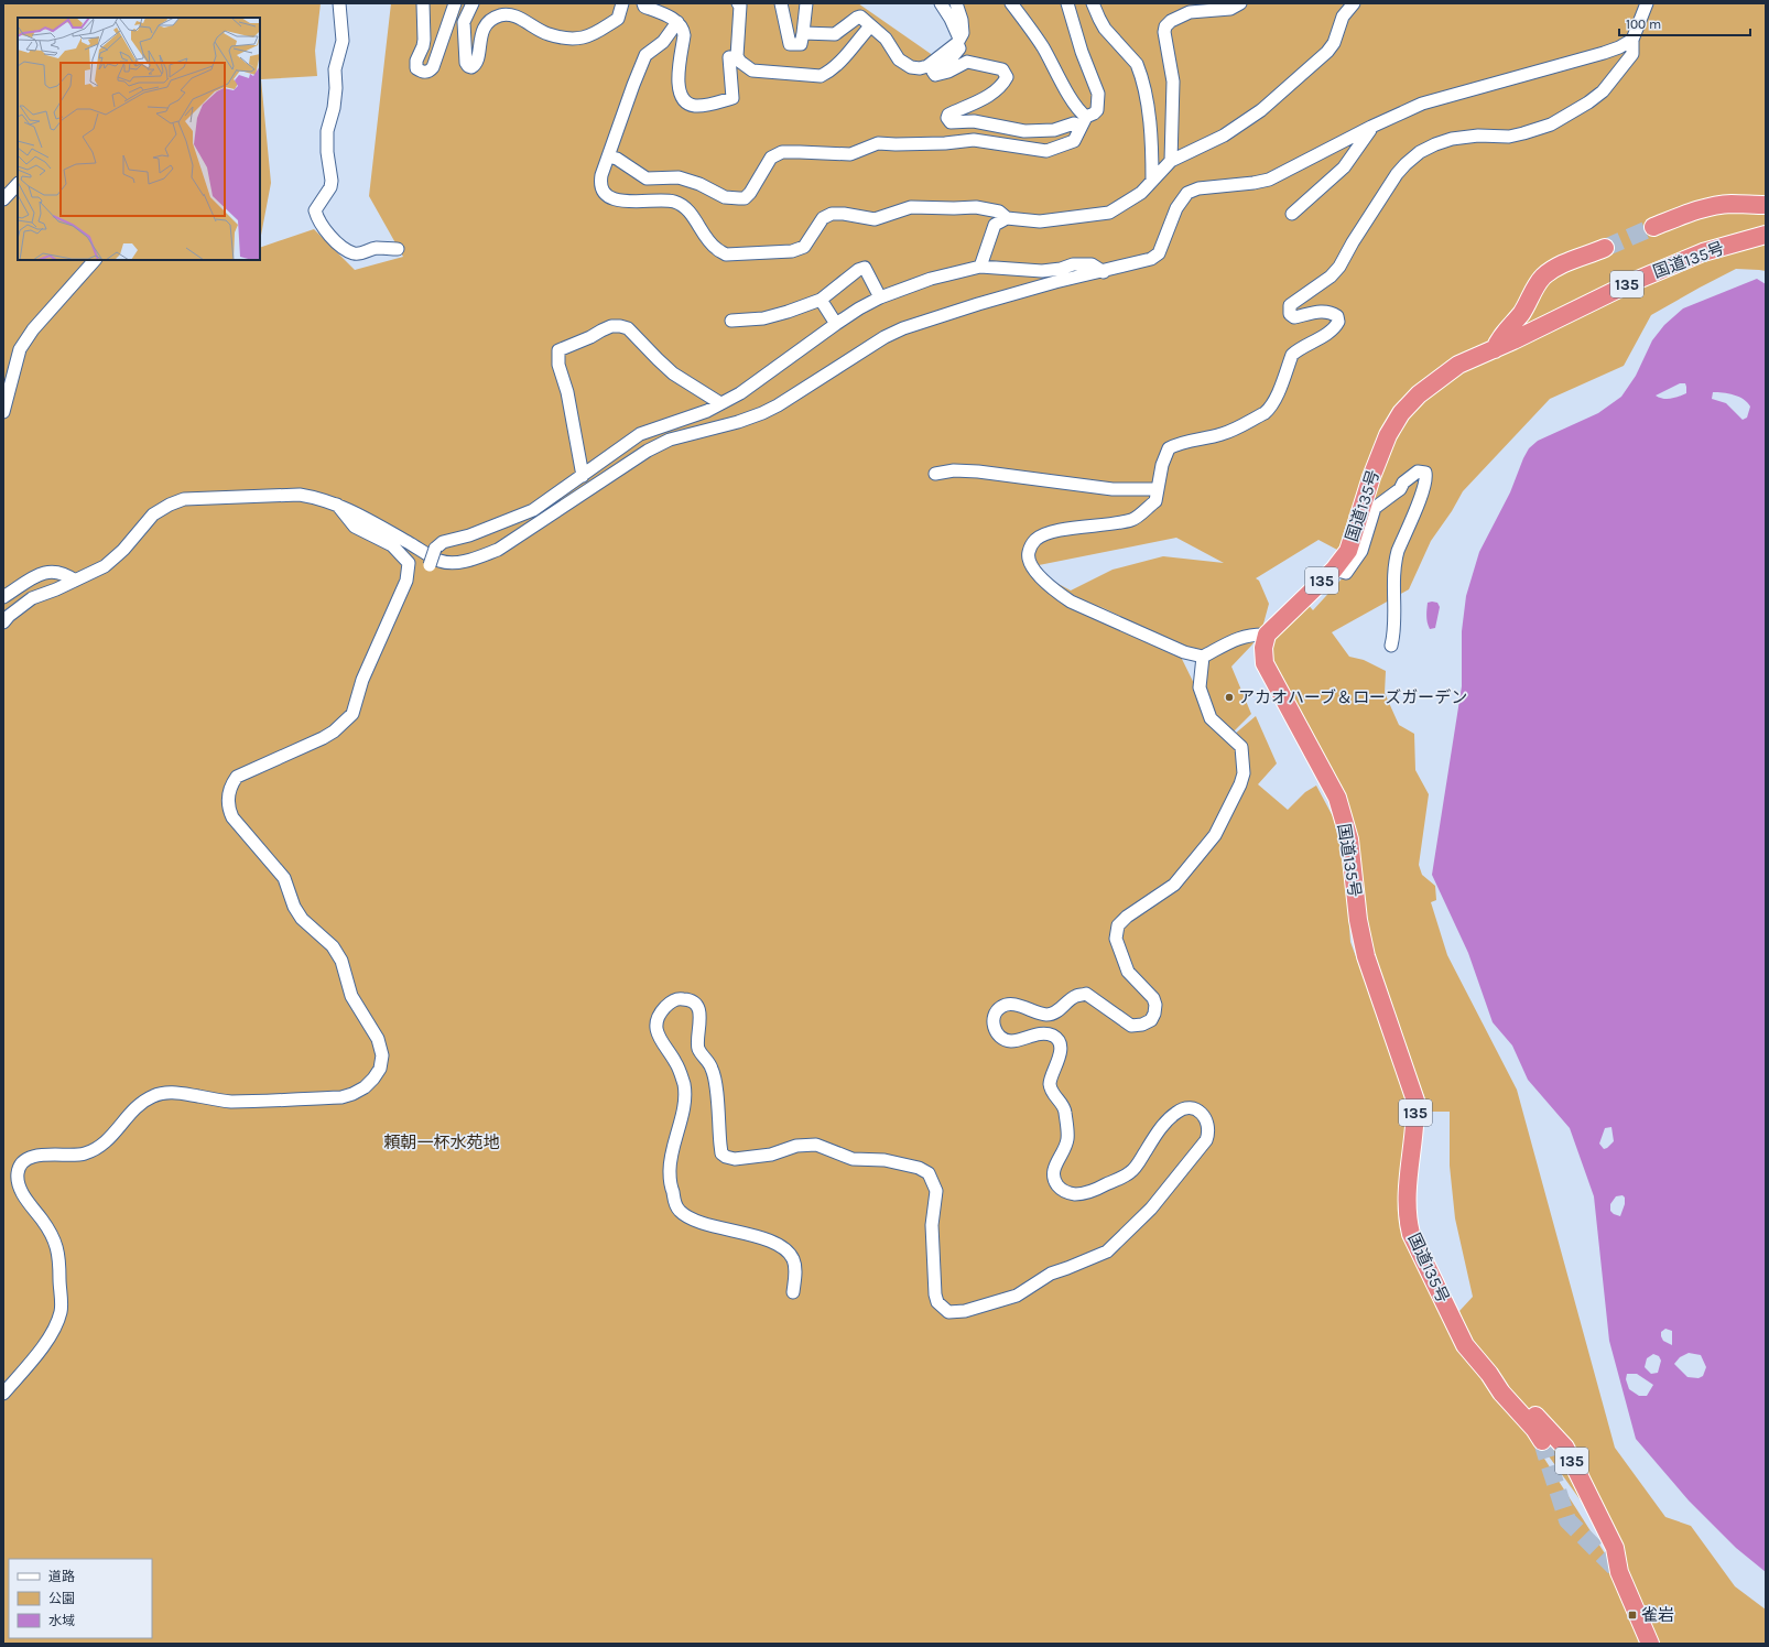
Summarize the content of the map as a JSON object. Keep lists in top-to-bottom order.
{
  "streets": {
    "highway": ["国道135号", "135"]
  },
  "crossings": [
    ["国道135号", "135"]
  ],
  "parks": ["頼朝一杯水苑地"],
  "places": {
    "other": ["アカオハーブ＆ローズガーデン"],
    "transit": ["雀岩"]
  },
  "legend": ["道路", "公園", "水域"],
  "scale_bar": "100 m"
}
